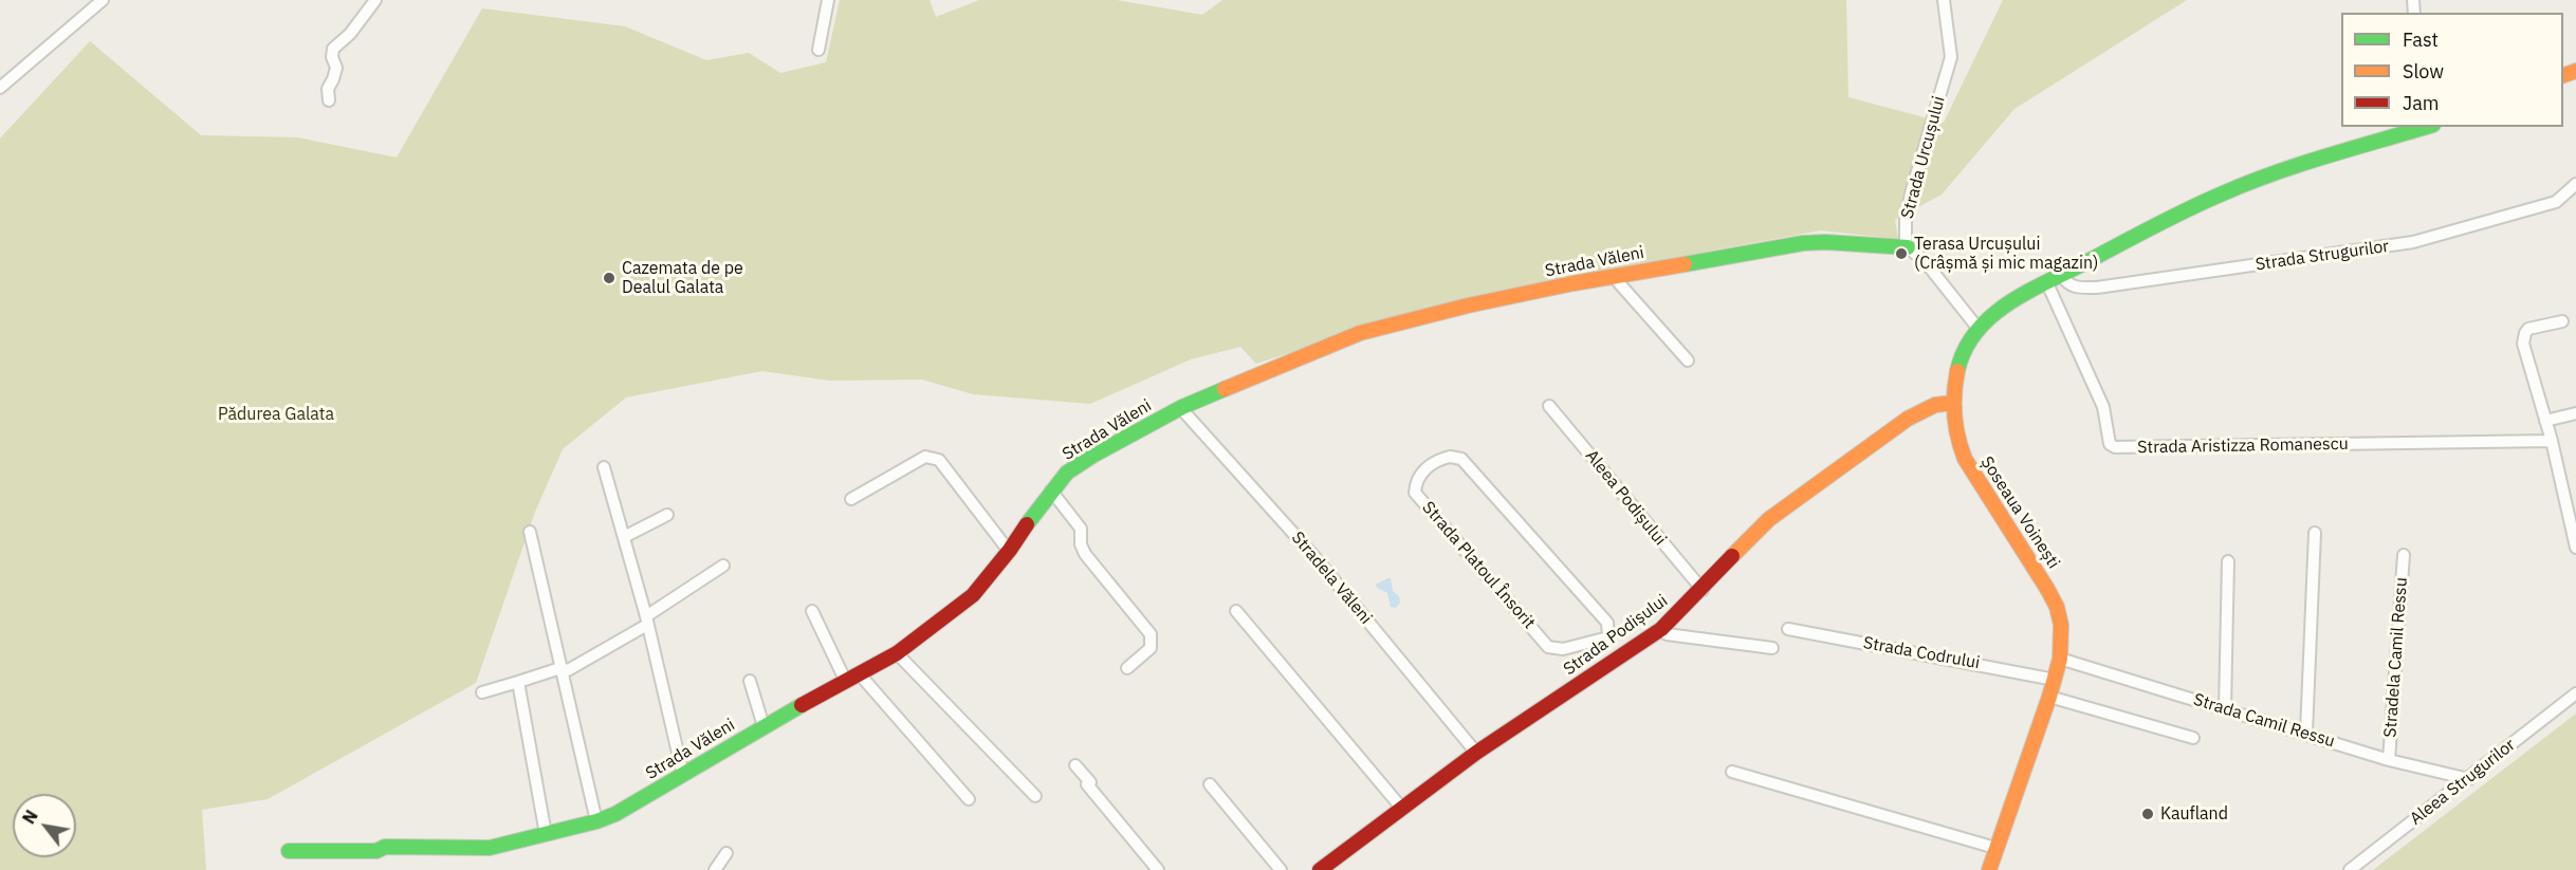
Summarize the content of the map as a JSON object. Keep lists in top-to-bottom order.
{
  "streets": {
    "street": [
      "Strada Urcușului",
      "Strada Strugurilor",
      "Strada Văleni",
      "Strada Aristizza Romanescu",
      "Aleea Podișului",
      "Șoseaua Voinești",
      "Strada Platoul Însorit",
      "Stradela Văleni",
      "Strada Podișului",
      "Strada Codrului",
      "Stradela Camil Ressu",
      "Strada Camil Ressu",
      "Aleea Strugurilor"
    ]
  },
  "crossings": [
    ["Strada Urcușului", "Strada Văleni"],
    ["Strada Strugurilor", "Șoseaua Voinești"],
    ["Strada Văleni", "Stradela Văleni"],
    ["Strada Aristizza Romanescu", "Șoseaua Voinești"],
    ["Aleea Podișului", "Strada Podișului"],
    ["Șoseaua Voinești", "Strada Podișului"],
    ["Șoseaua Voinești", "Strada Codrului"],
    ["Șoseaua Voinești", "Strada Camil Ressu"],
    ["Stradela Văleni", "Strada Podișului"],
    ["Stradela Camil Ressu", "Strada Camil Ressu"],
    ["Strada Camil Ressu", "Aleea Strugurilor"]
  ],
  "parks": ["Pădurea Galata"],
  "places": ["Terasa Urcușului (Crâșmă și mic magazin)", "Cazemata de pe Dealul Galata", "Kaufland"],
  "legend": ["Fast", "Slow", "Jam"],
  "north": "top left"
}
